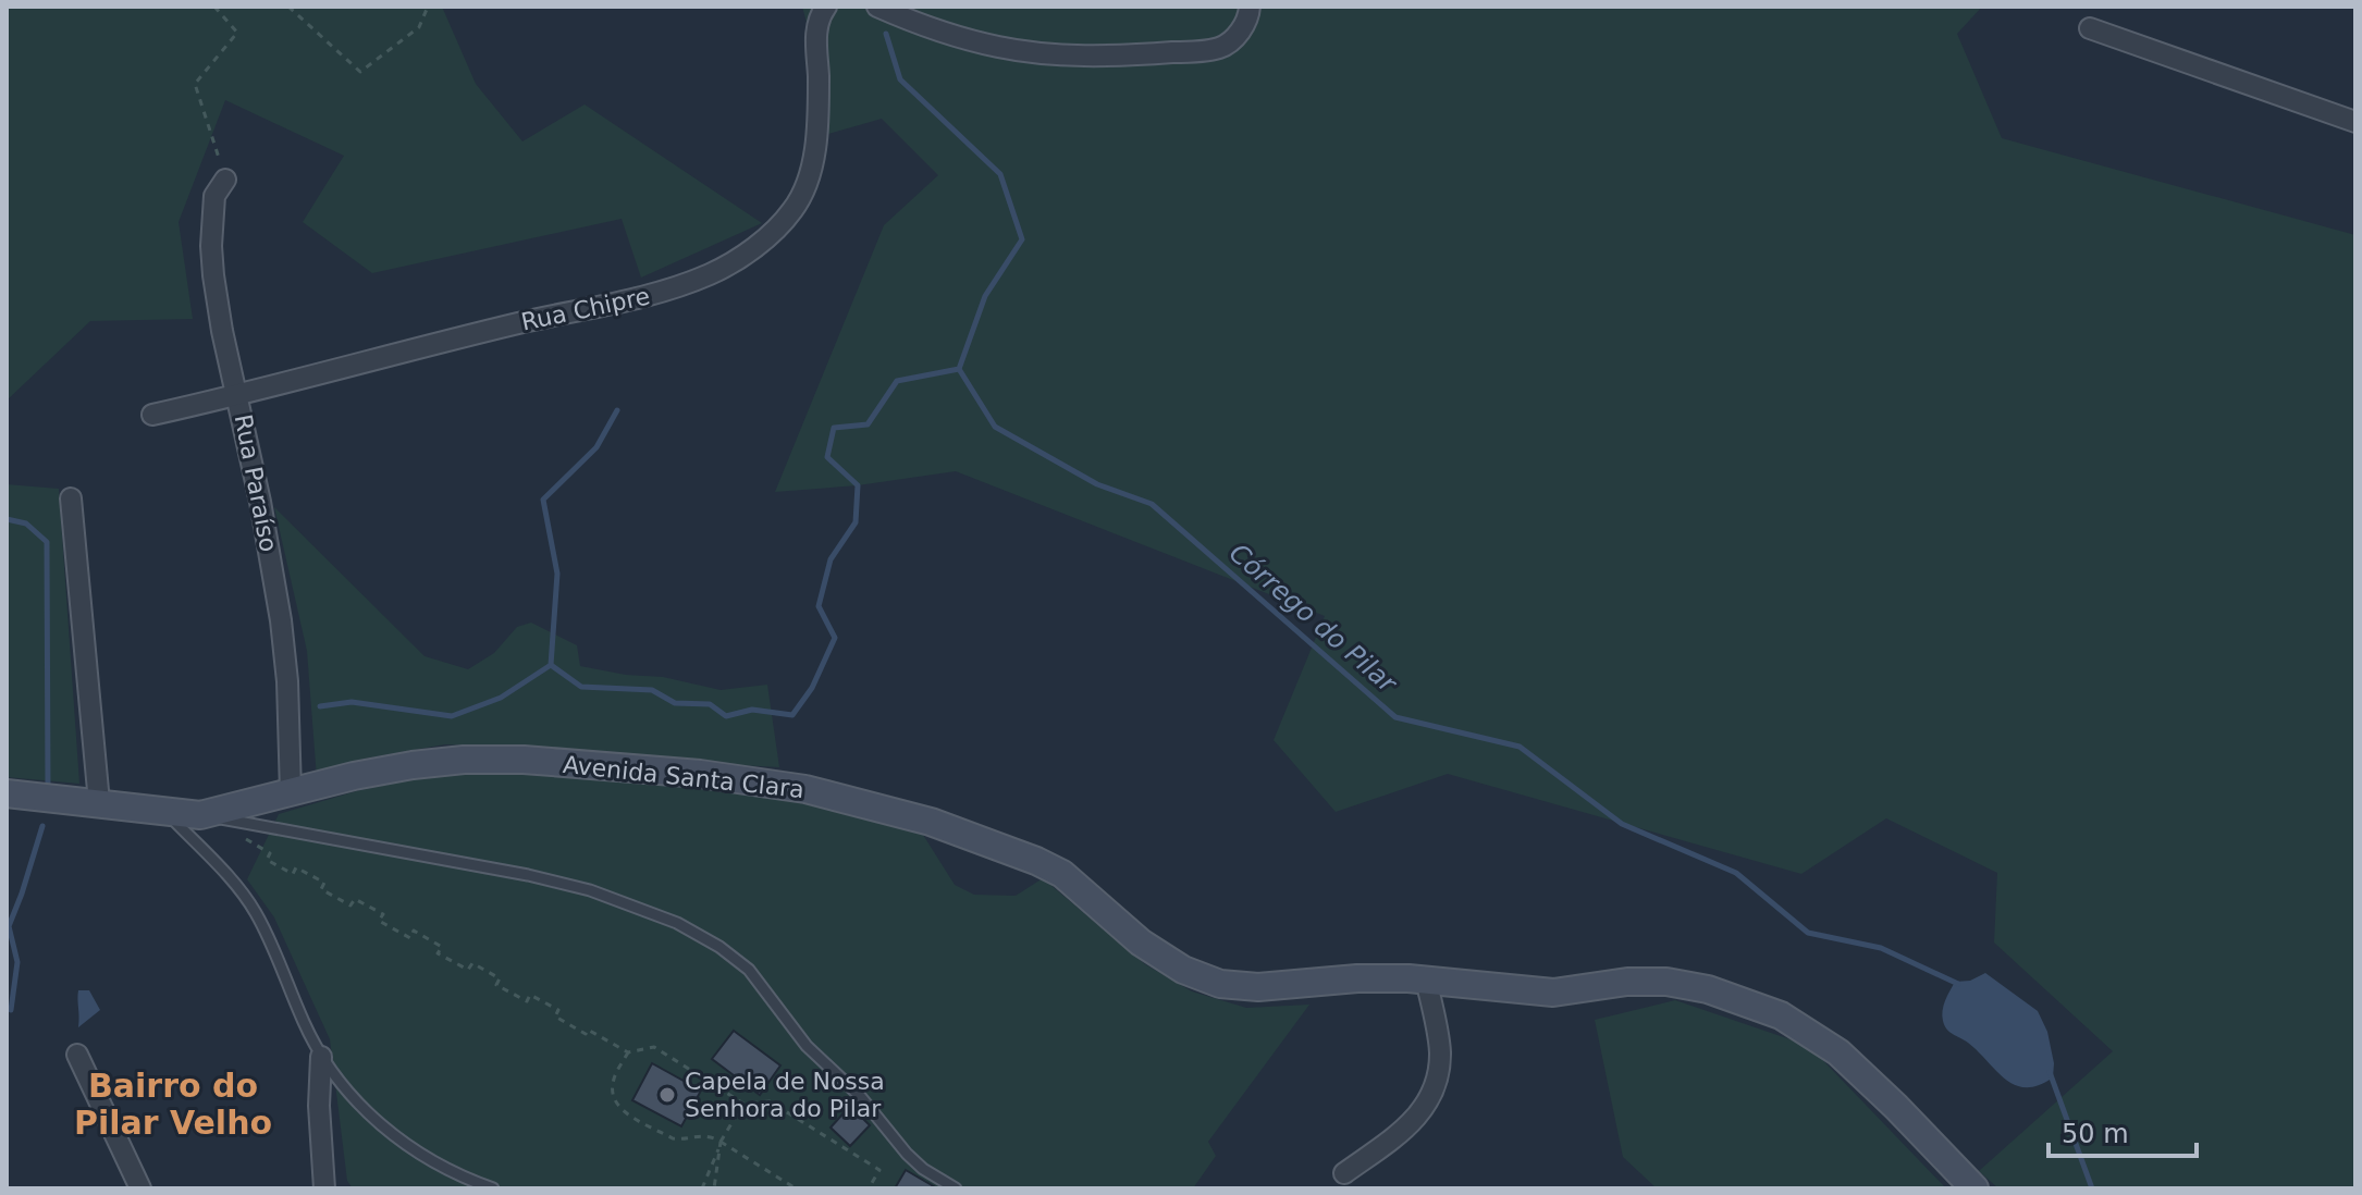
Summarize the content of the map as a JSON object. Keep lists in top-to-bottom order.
{
  "streets": {
    "street": ["Rua Chipre", "Rua Paraíso", "Avenida Santa Clara"]
  },
  "crossings": [
    ["Rua Chipre", "Rua Paraíso"],
    ["Rua Paraíso", "Avenida Santa Clara"]
  ],
  "districts": ["Bairro do Pilar Velho"],
  "water": ["Córrego do Pilar"],
  "places": ["Capela de Nossa Senhora do Pilar"],
  "scale_bar": "50 m"
}
